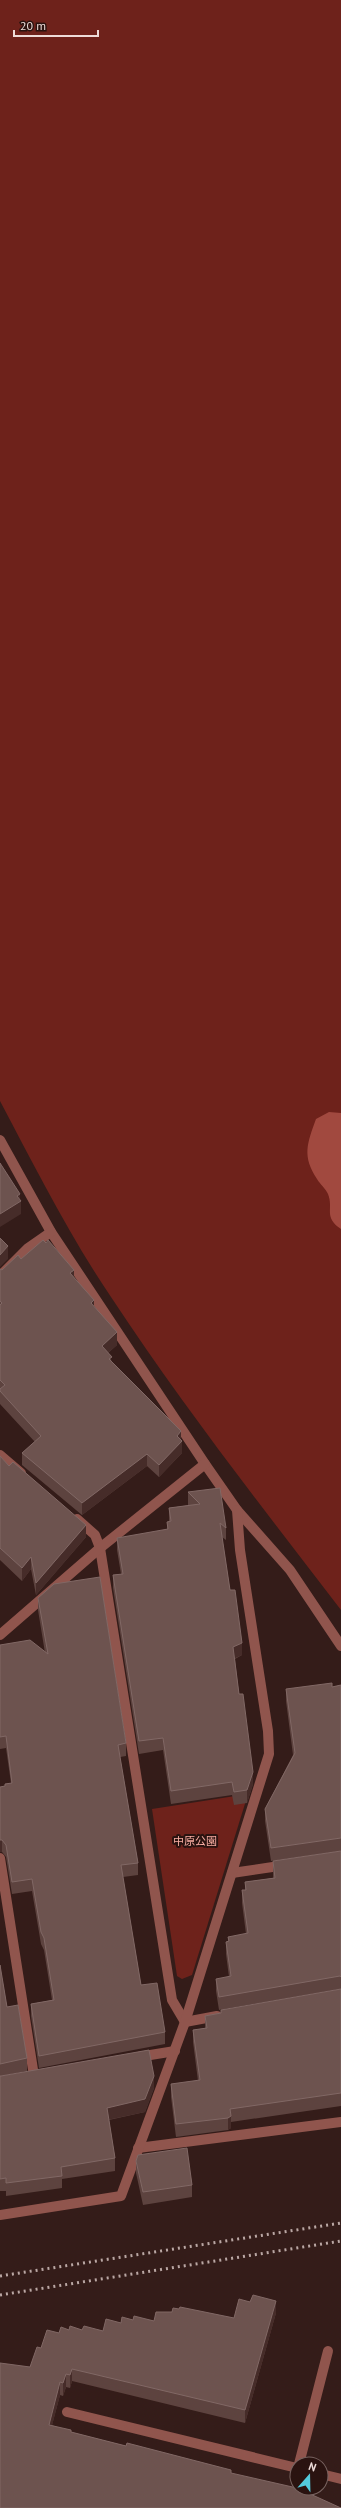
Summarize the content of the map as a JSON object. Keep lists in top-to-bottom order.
{
  "parks": ["中原公園"],
  "scale_bar": "20 m",
  "north": "top"
}
